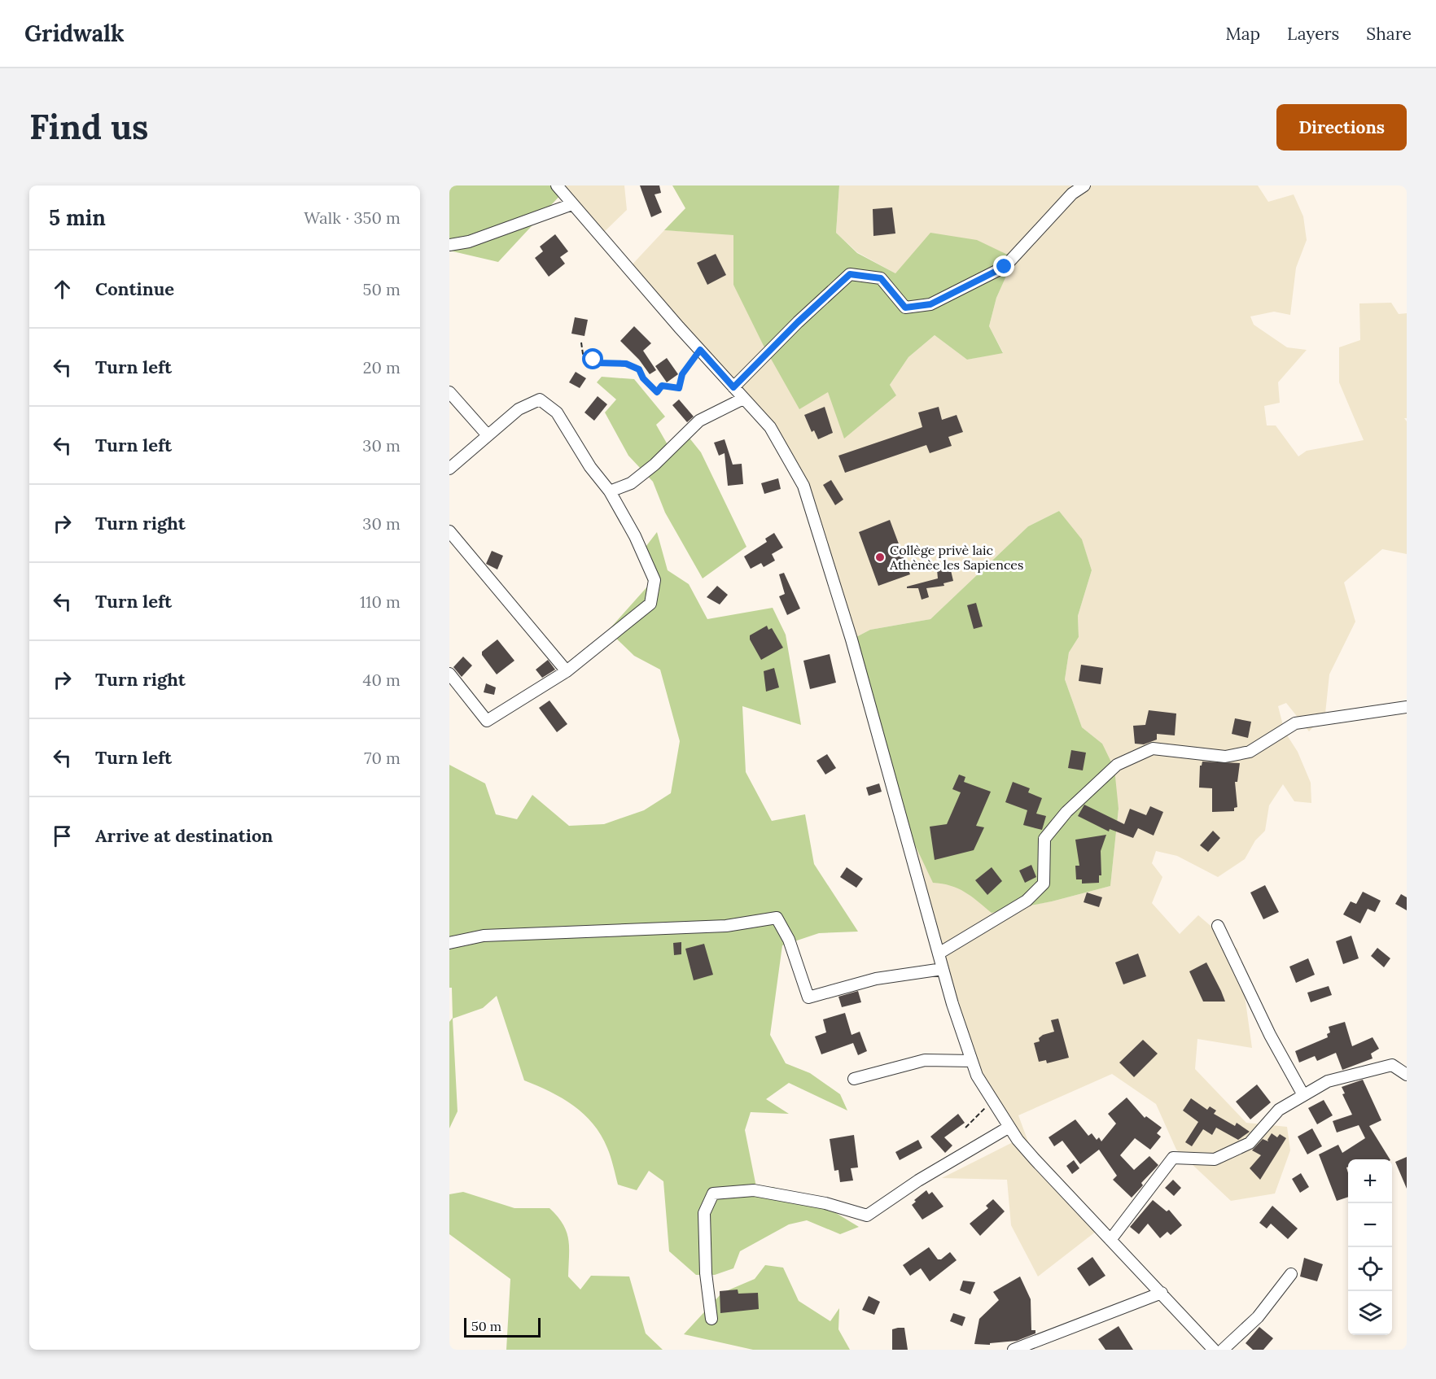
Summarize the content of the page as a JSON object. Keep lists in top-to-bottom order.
{
  "places": ["Collège privè laic Athènèe les Sapiences"],
  "scale_bar": "50 m",
  "page": {
    "header": "Gridwalk",
    "nav": ["Map", "Layers", "Share"],
    "buttons": "Directions",
    "title": "Find us",
    "heading": ["5 min", "Walk · 350 m"],
    "list": [
      ["Continue", "50 m"],
      ["Turn left", "20 m"],
      ["Turn left", "30 m"],
      ["Turn right", "30 m"],
      ["Turn left", "110 m"],
      ["Turn right", "40 m"],
      ["Turn left", "70 m"],
      "Arrive at destination"
    ],
    "map_buttons": ["+", "−"],
    "scale": "50 m"
  }
}
